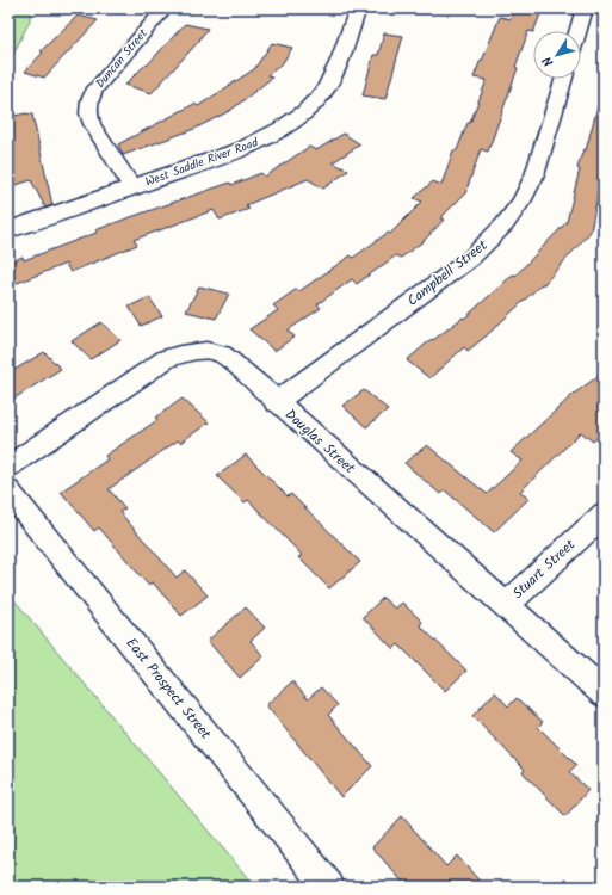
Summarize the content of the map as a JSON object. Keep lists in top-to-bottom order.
{
  "streets": {
    "street": [
      "Duncan Street",
      "West Saddle River Road",
      "Campbell Street",
      "Douglas Street",
      "Stuart Street",
      "East Prospect Street"
    ]
  },
  "crossings": [
    ["Duncan Street", "West Saddle River Road"],
    ["Campbell Street", "Douglas Street"],
    ["Douglas Street", "Stuart Street"]
  ],
  "north": "bottom left"
}
